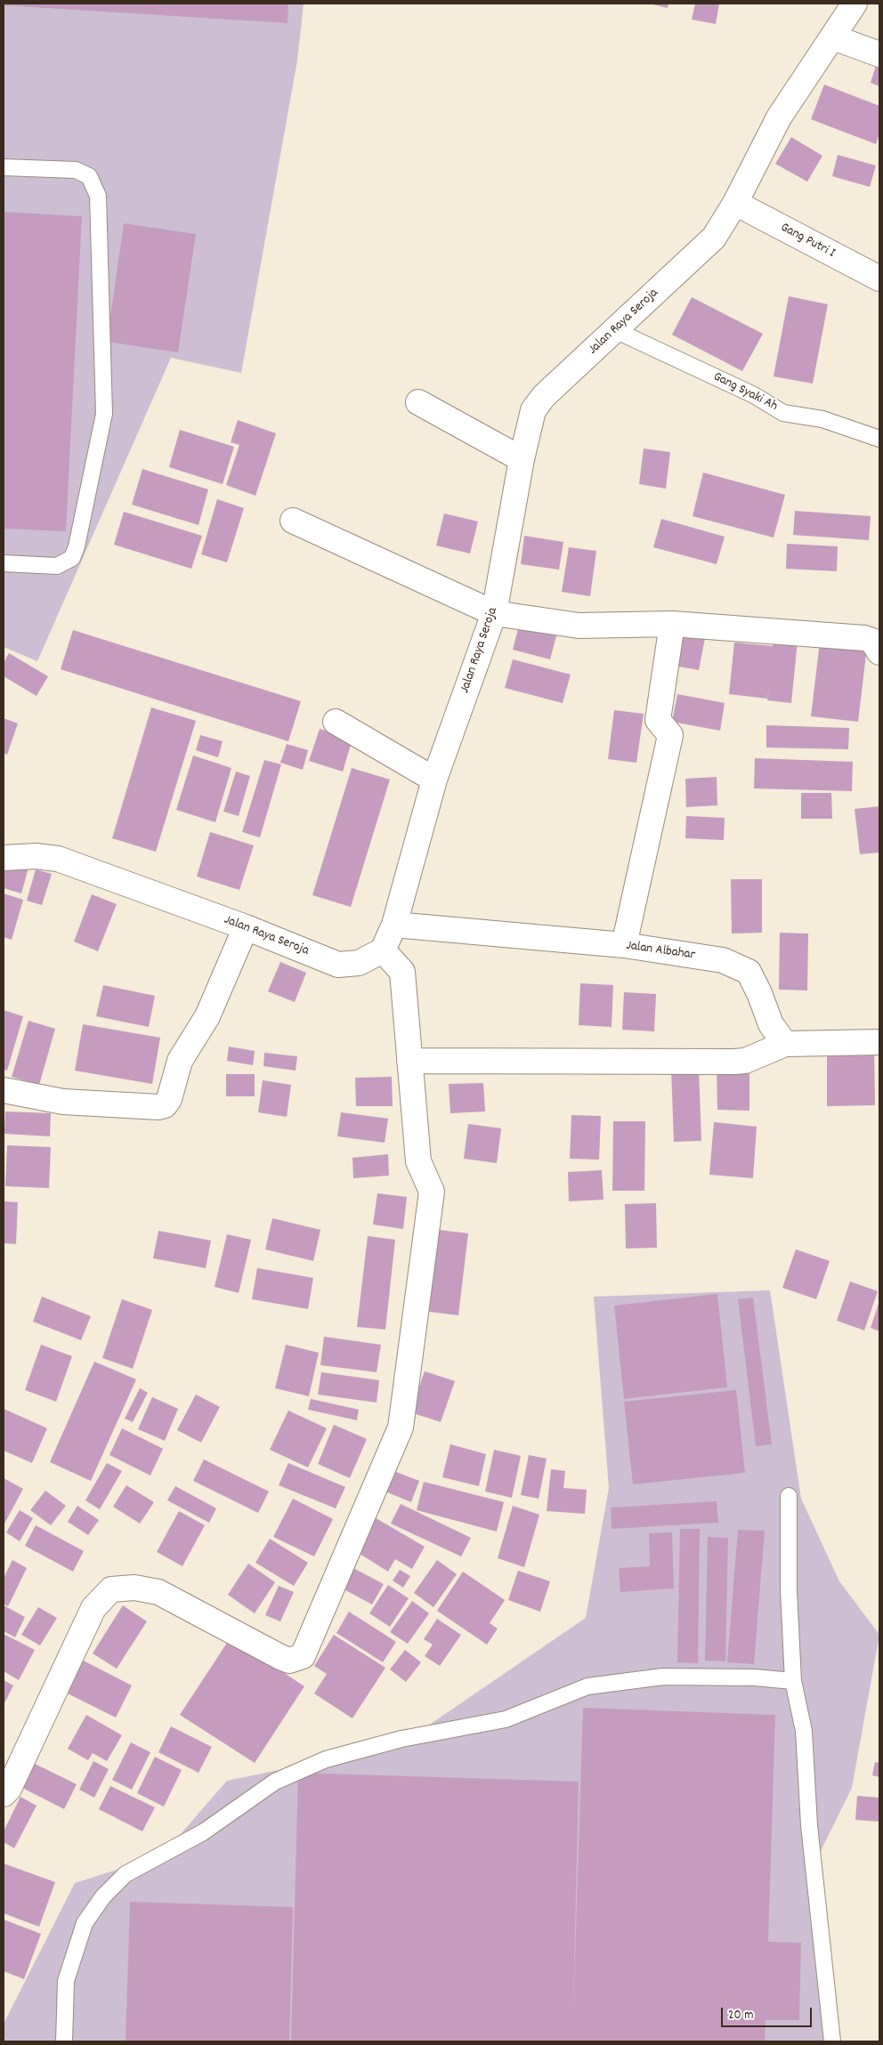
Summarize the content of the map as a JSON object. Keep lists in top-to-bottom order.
{
  "streets": {
    "street": ["Gang Putri I", "Jalan Raya Seroja", "Jalan Albahar"],
    "lane": ["Gang Syaki Ah"]
  },
  "crossings": [
    ["Gang Putri I", "Jalan Raya Seroja"],
    ["Jalan Raya Seroja", "Gang Syaki Ah"],
    ["Jalan Raya Seroja", "Jalan Albahar"]
  ],
  "scale_bar": "20 m"
}
